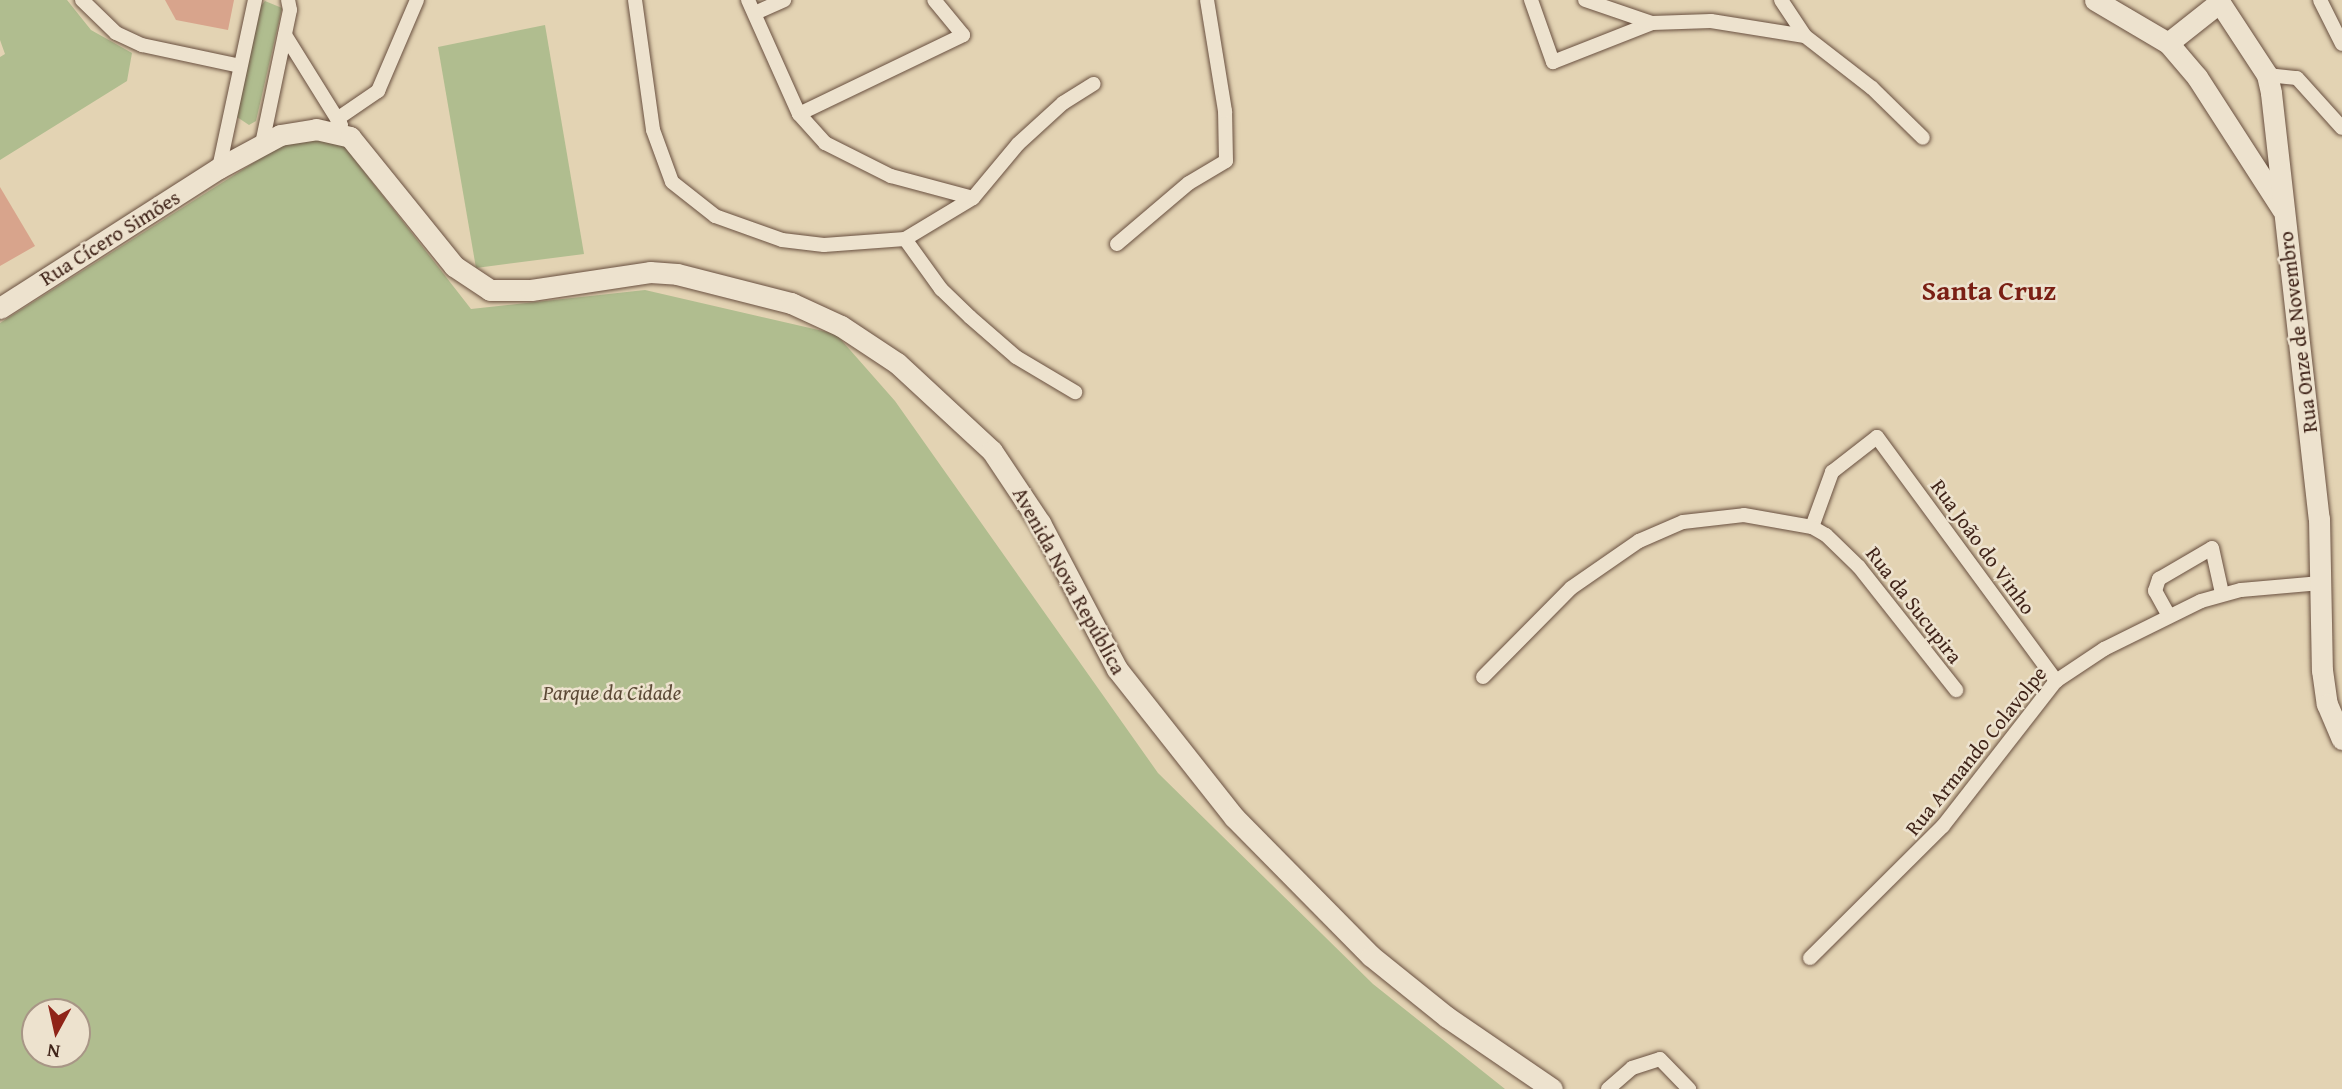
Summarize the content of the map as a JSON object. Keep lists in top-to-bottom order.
{
  "streets": {
    "street": [
      "Rua Cícero Simões",
      "Rua Onze de Novembro",
      "Rua João do Vinho",
      "Avenida Nova República",
      "Rua da Sucupira",
      "Rua Armando Colavolpe"
    ]
  },
  "crossings": [
    ["Rua Cícero Simões", "Avenida Nova República"],
    ["Rua Onze de Novembro", "Rua Armando Colavolpe"],
    ["Rua João do Vinho", "Rua da Sucupira"],
    ["Rua João do Vinho", "Rua Armando Colavolpe"]
  ],
  "districts": ["Santa Cruz"],
  "parks": ["Parque da Cidade"],
  "north": "bottom"
}
